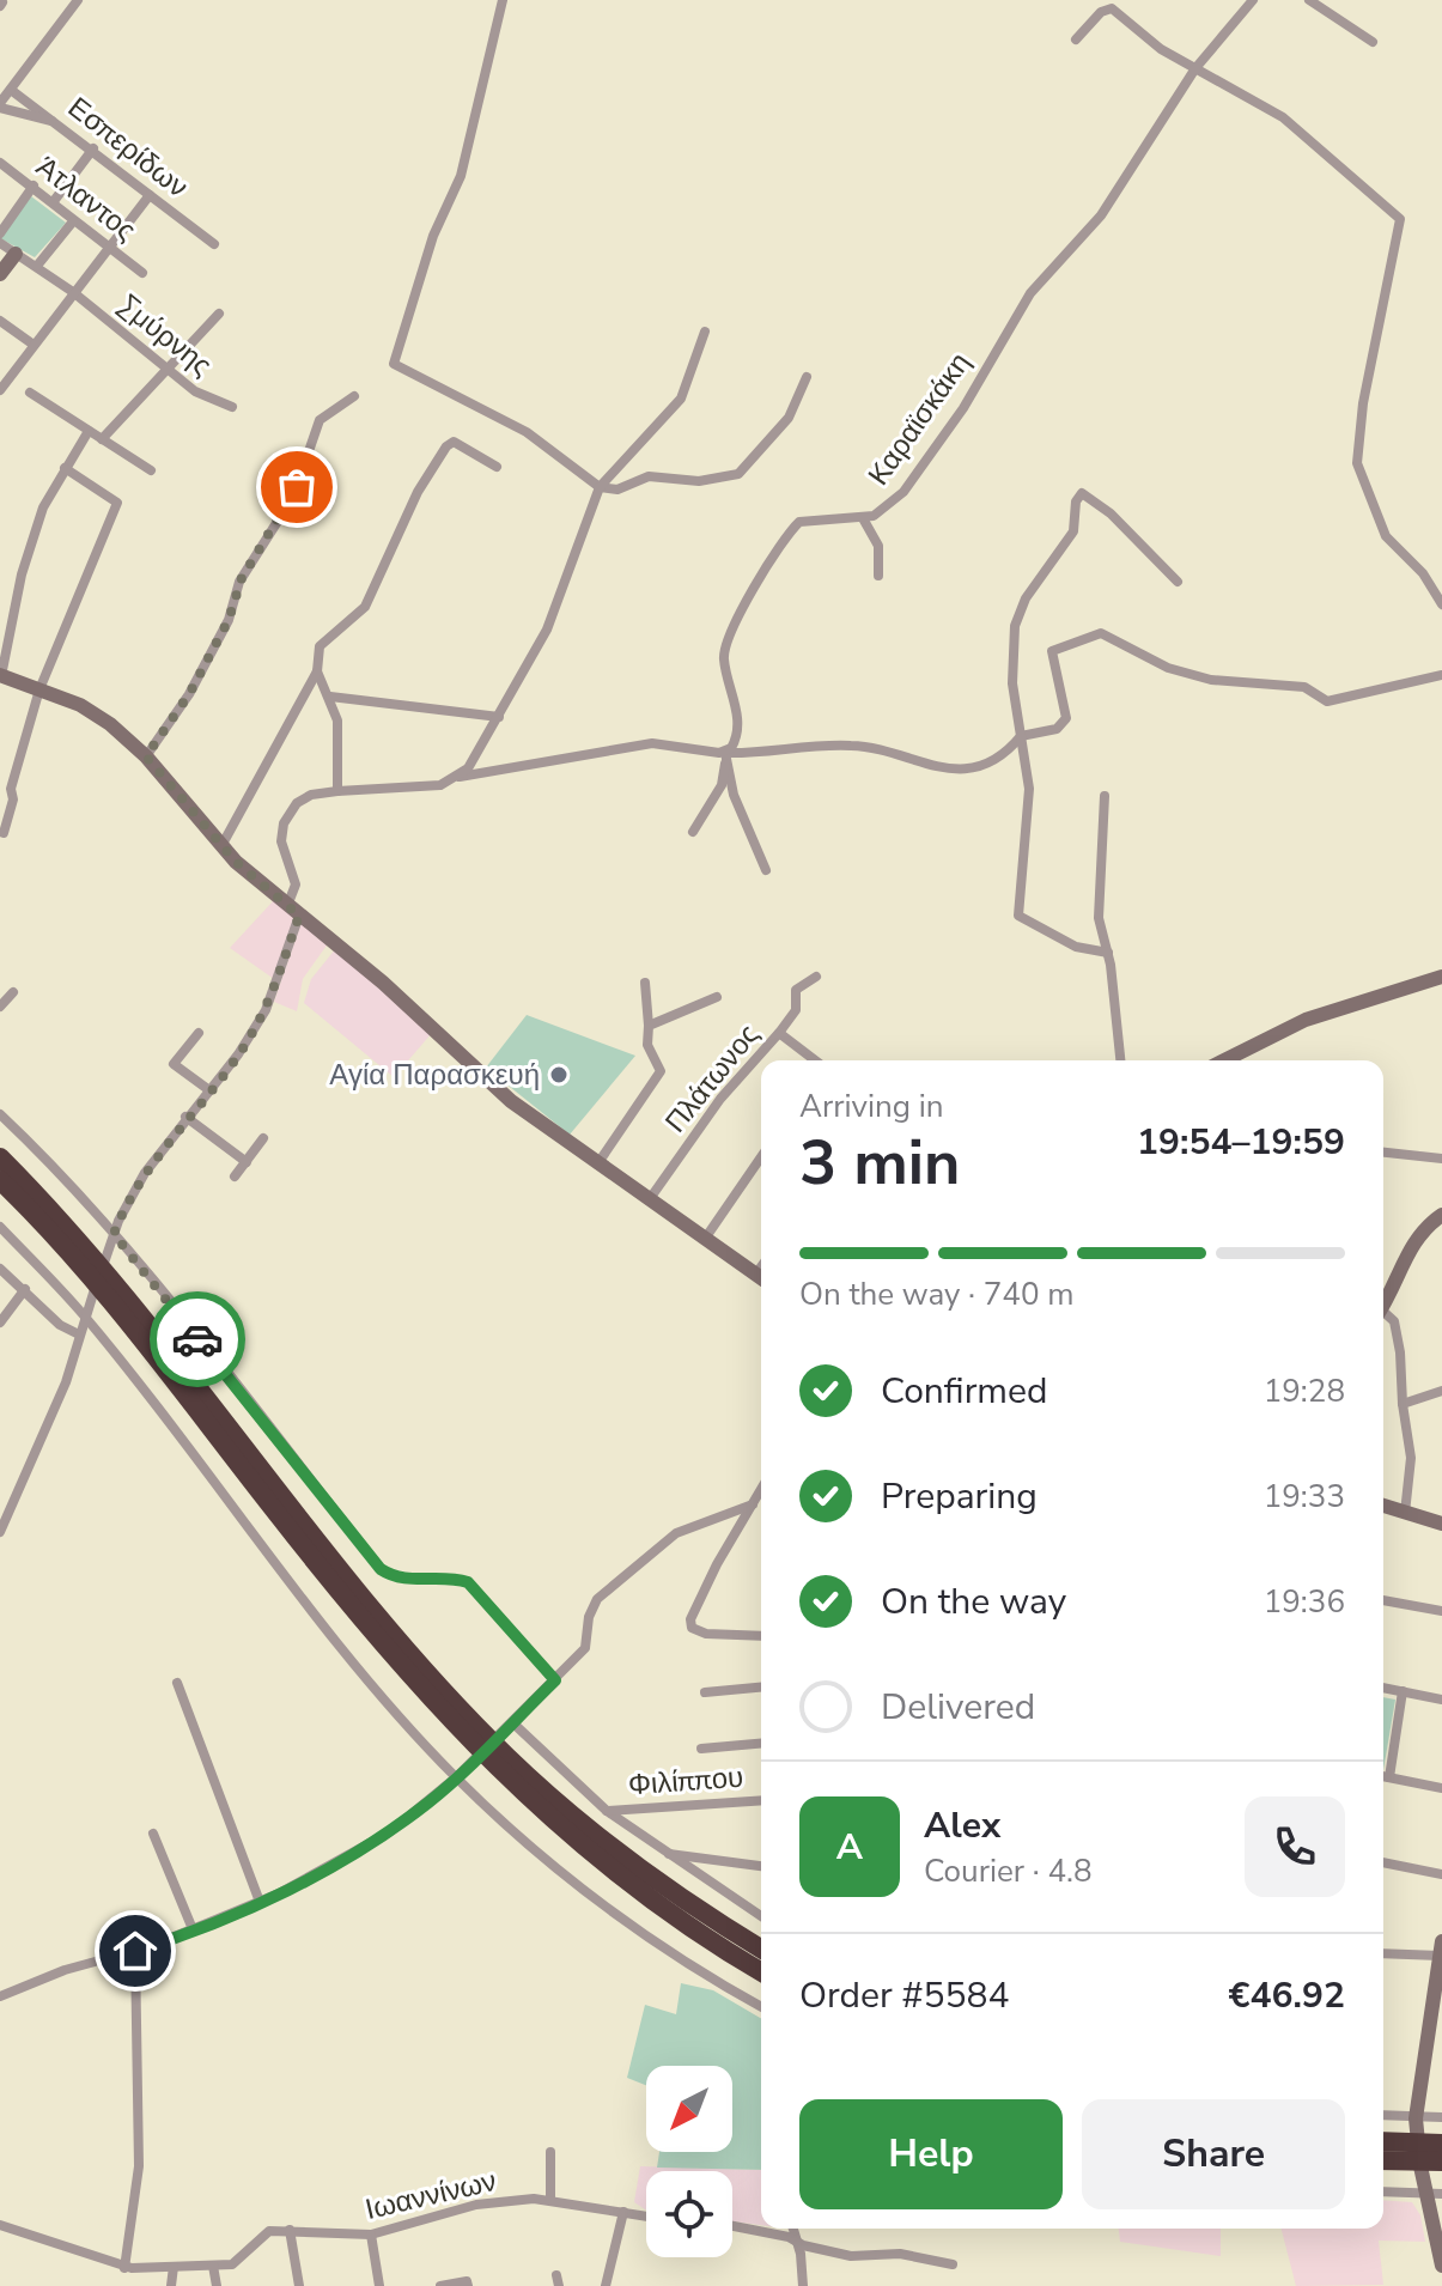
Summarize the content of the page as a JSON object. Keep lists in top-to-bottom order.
{
  "streets": {
    "street": [
      "Εσπερίδων",
      "Άτλαντος",
      "Σμύρνης",
      "Καραϊσκάκη",
      "Πλάτωνος",
      "Φιλίππου",
      "Ιωαννίνων"
    ]
  },
  "places": ["Αγία Παρασκευή"],
  "north": "bottom left",
  "page": {
    "heading": ["3 min", "Arriving in", "19:54–19:59"],
    "panel": [
      "Alex",
      "Courier · 4.8",
      "Order #5584",
      "€46.92"
    ],
    "bar": "On the way · 740 m",
    "list": [
      ["Confirmed", "19:28"],
      ["Preparing", "19:33"],
      ["On the way", "19:36"],
      "Delivered"
    ],
    "round": "A",
    "buttons": ["Help", "Share"]
  }
}
